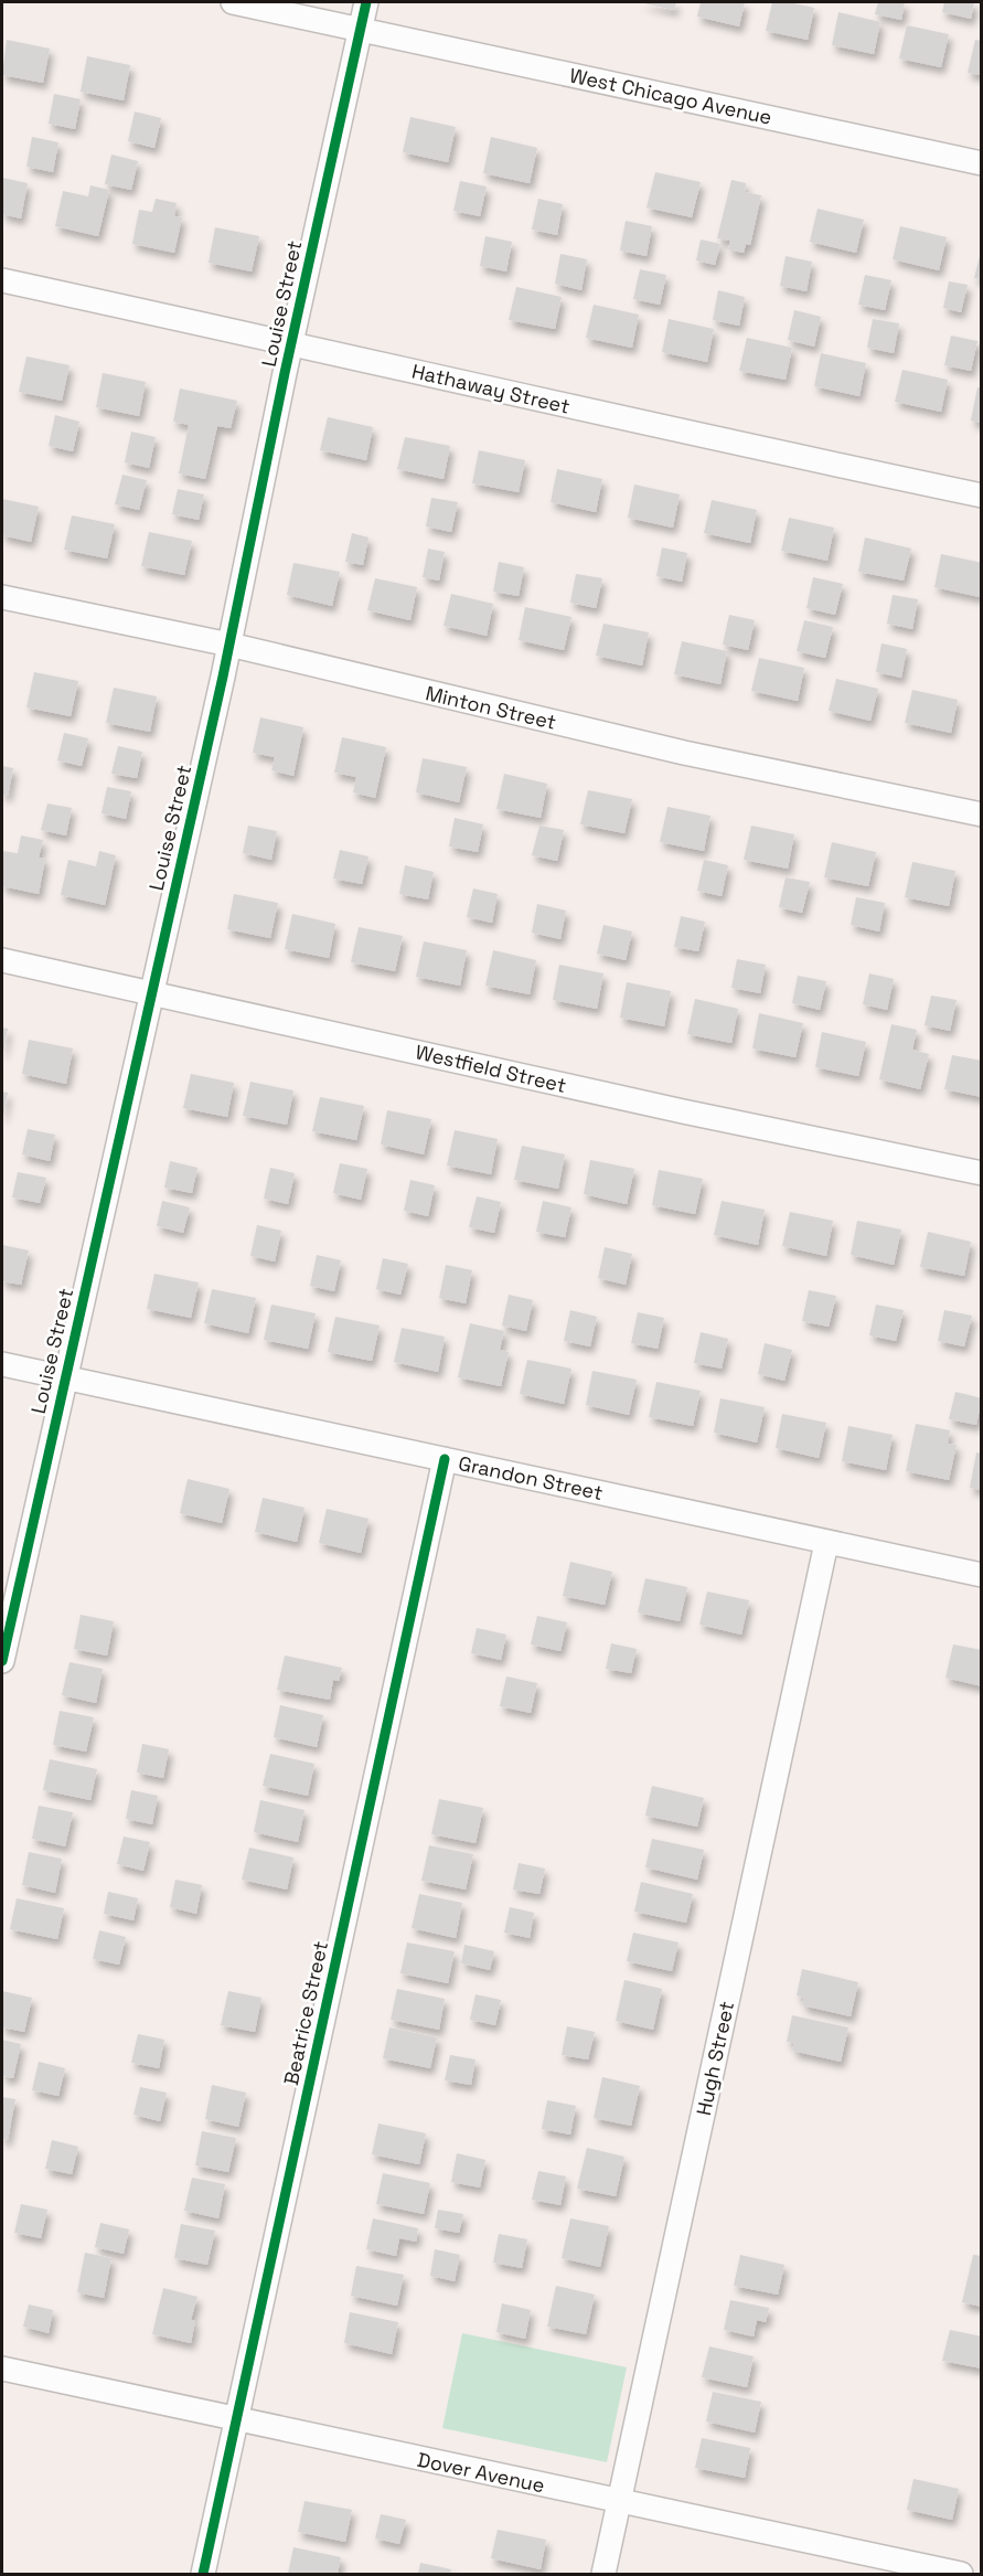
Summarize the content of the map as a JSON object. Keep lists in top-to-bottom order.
{
  "streets": {
    "street": [
      "West Chicago Avenue",
      "Louise Street",
      "Hathaway Street",
      "Minton Street",
      "Westfield Street",
      "Grandon Street",
      "Beatrice Street",
      "Hugh Street",
      "Dover Avenue"
    ]
  },
  "crossings": [
    ["West Chicago Avenue", "Louise Street"],
    ["Louise Street", "Hathaway Street"],
    ["Louise Street", "Minton Street"],
    ["Louise Street", "Westfield Street"],
    ["Louise Street", "Grandon Street"],
    ["Grandon Street", "Beatrice Street"],
    ["Grandon Street", "Hugh Street"],
    ["Beatrice Street", "Dover Avenue"],
    ["Hugh Street", "Dover Avenue"]
  ]
}
